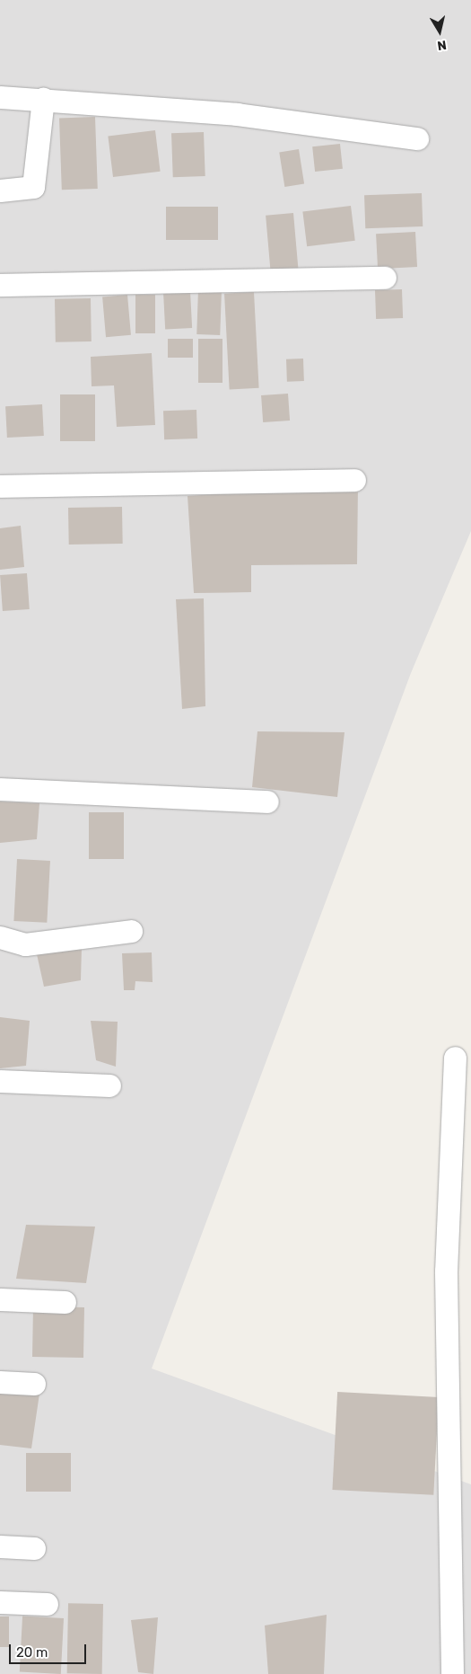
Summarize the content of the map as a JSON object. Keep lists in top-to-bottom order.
{
  "scale_bar": "20 m",
  "north": "bottom"
}
